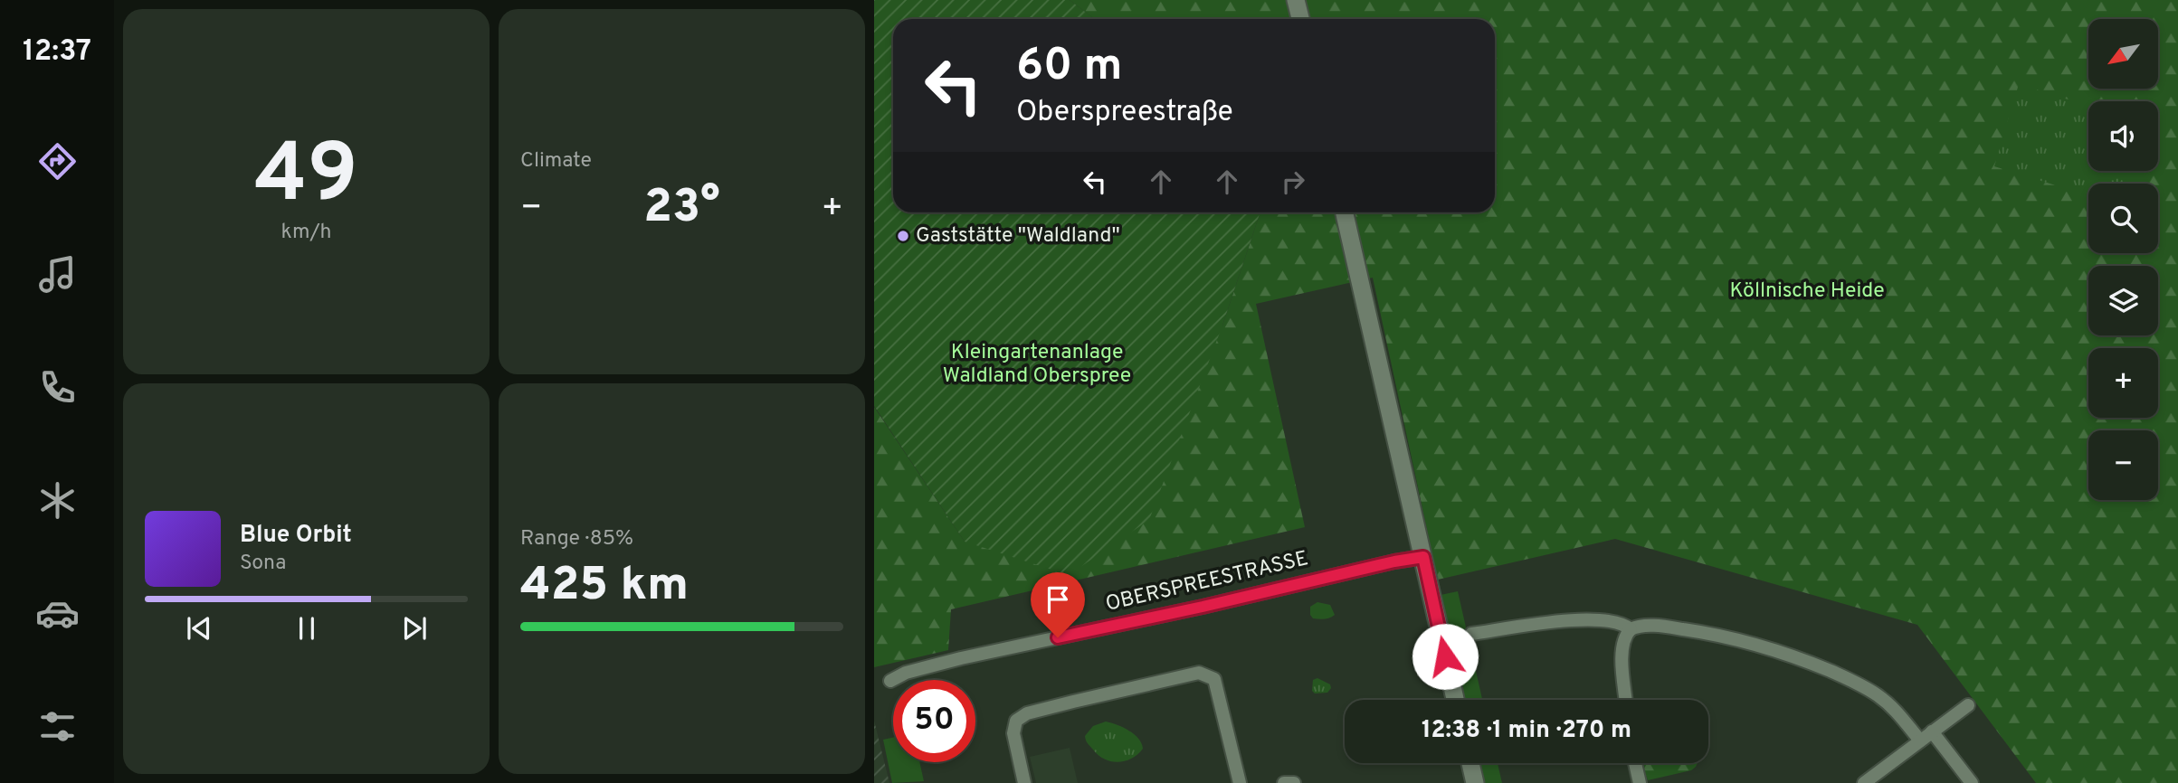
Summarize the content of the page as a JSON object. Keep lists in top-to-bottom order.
{
  "streets": {
    "street": ["OBERSPREESTRASSE"]
  },
  "parks": ["Köllnische Heide", "Kleingartenanlage Waldland Oberspree"],
  "places": ["Gaststätte \"Waldland\""],
  "north": "bottom left",
  "page": {
    "tabs": "12:37",
    "tile": [
      ["49", "km/h"],
      "Climate",
      ["Range · 85%", "425 km"]
    ],
    "map_buttons": ["+", "−"],
    "turn": ["60 m", "Oberspreestraße"],
    "heat": ["−", "23°", "+"],
    "song": ["Blue Orbit", "Sona"],
    "limit": "50",
    "trip": "12:38 · 1 min · 270 m"
  }
}
